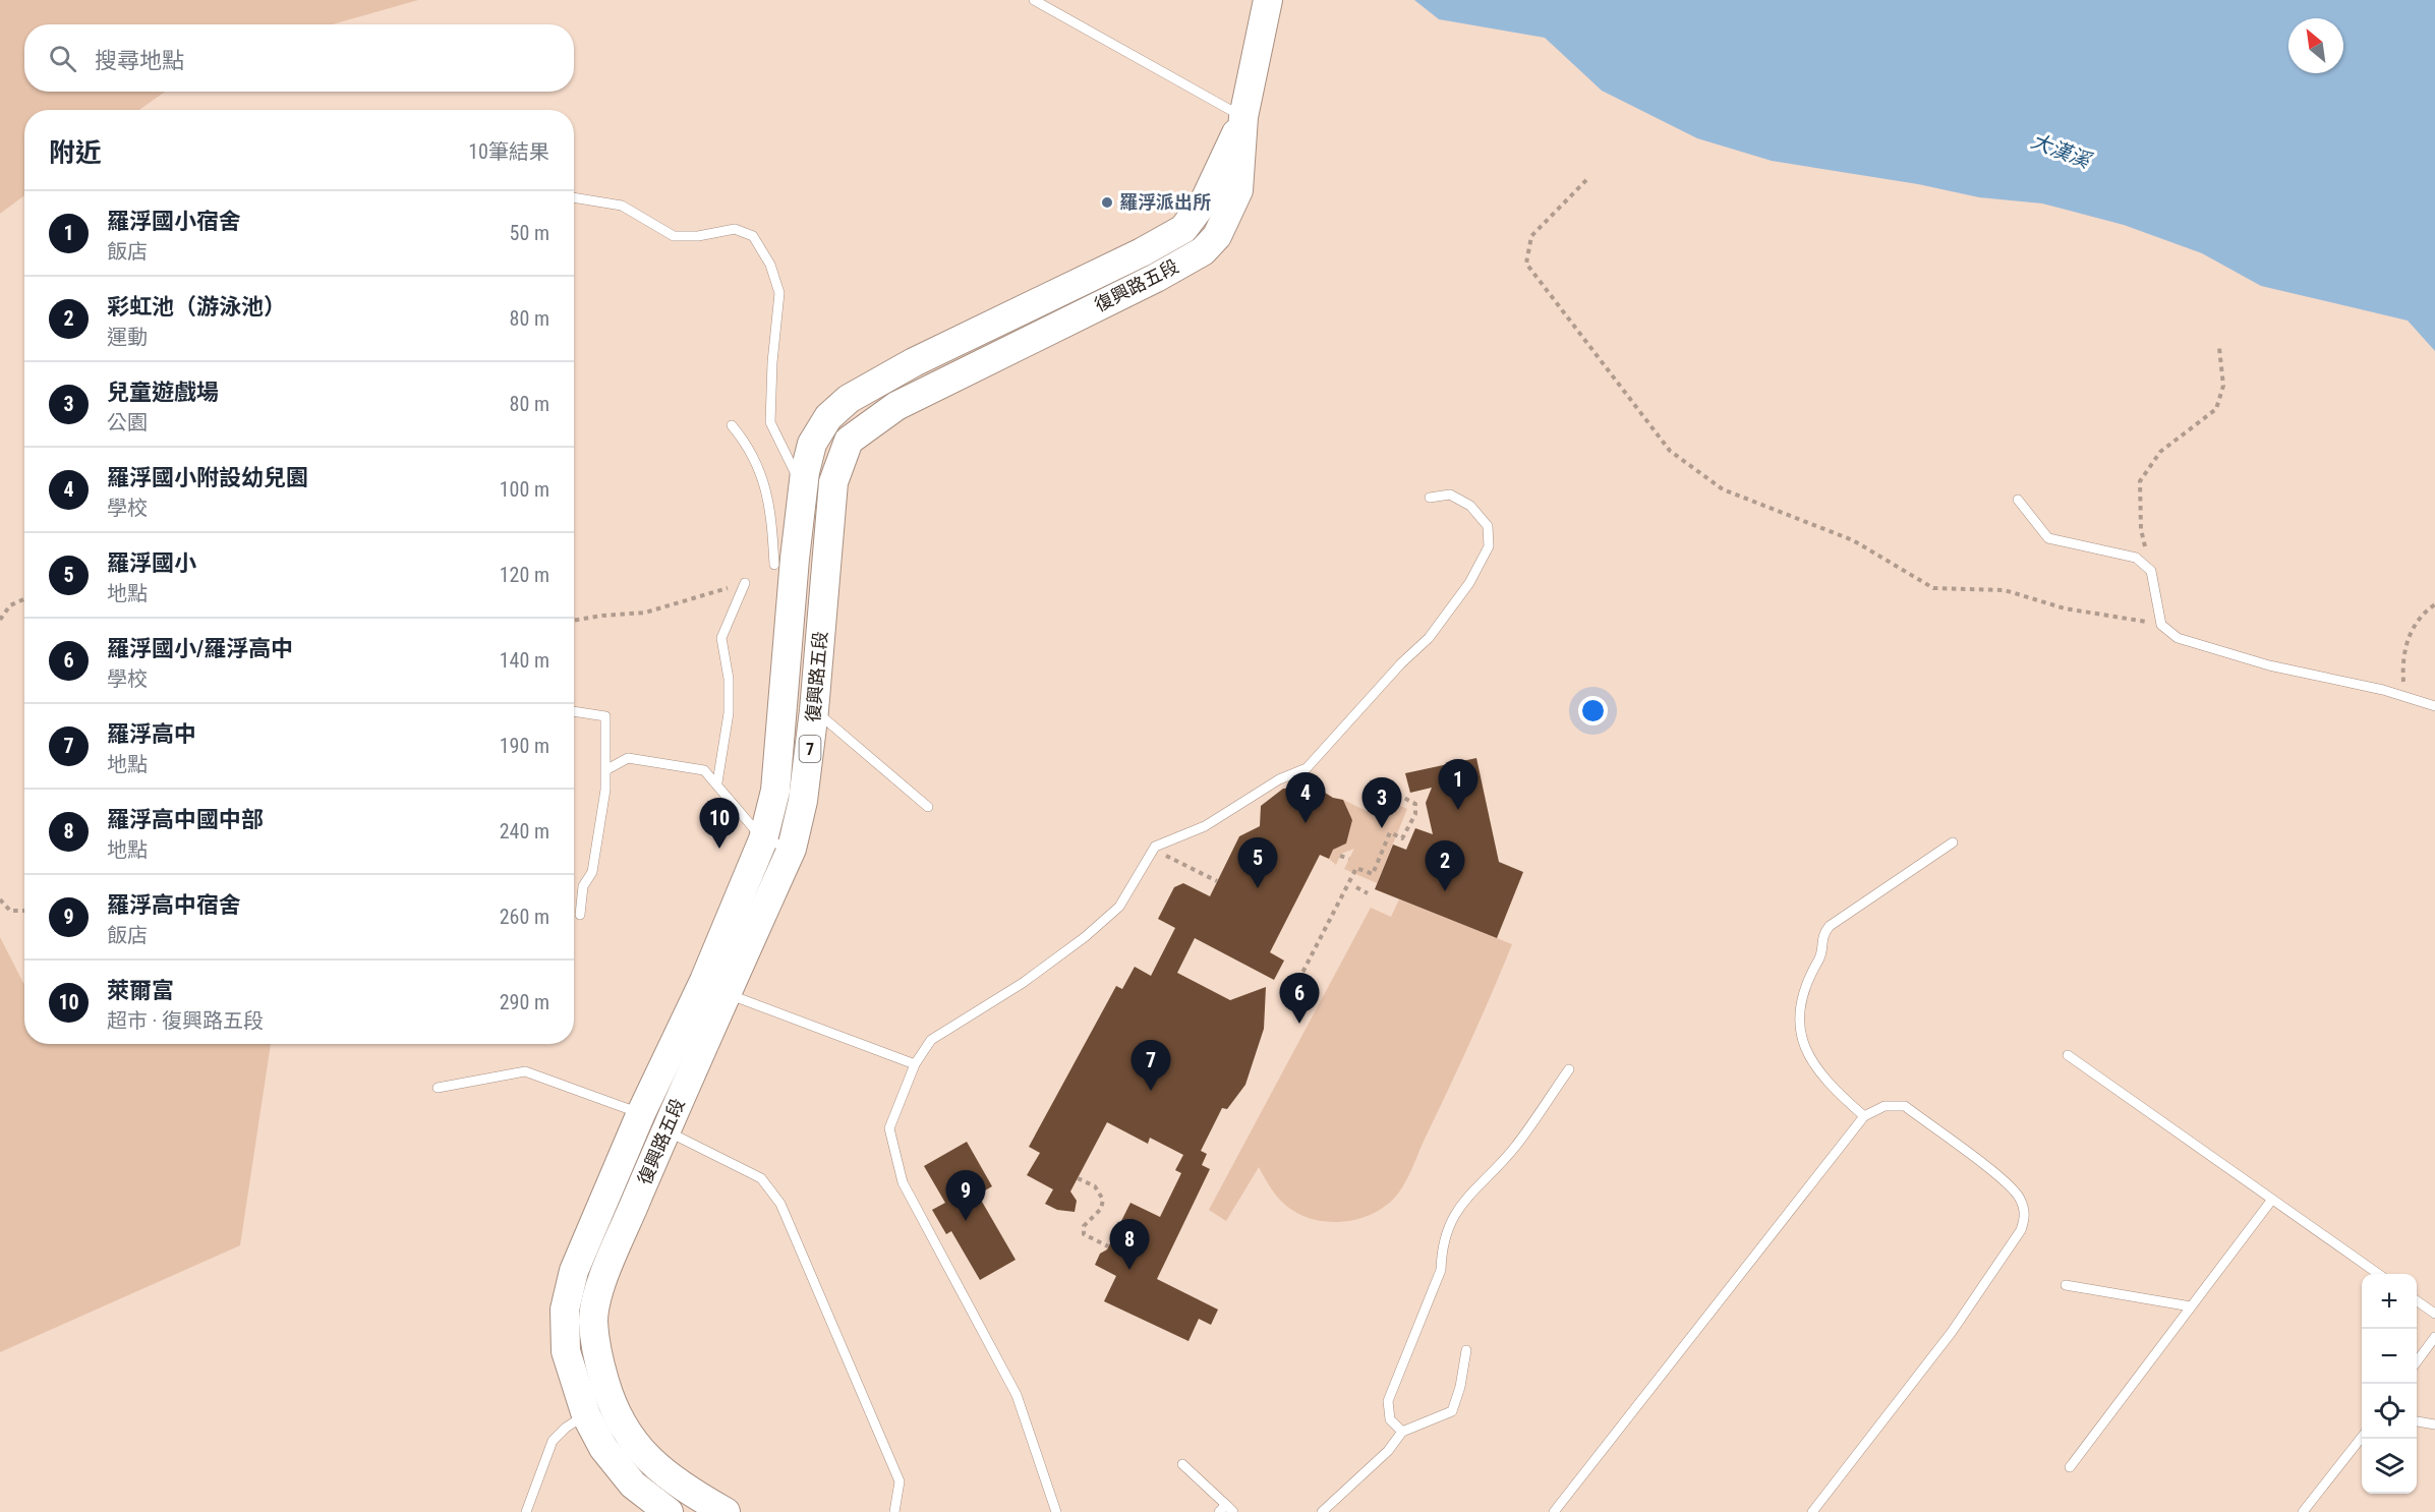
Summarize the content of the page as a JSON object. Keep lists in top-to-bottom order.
{
  "streets": {
    "main road": ["復興路五段", "7"]
  },
  "water": ["大漢溪"],
  "places": ["羅浮派出所"],
  "north": "top left",
  "page": {
    "search": "搜尋地點",
    "heading": ["附近", "10筆結果"],
    "list": [
      {
        "mark": "1",
        "name": "羅浮國小宿舍",
        "note": "飯店",
        "value": "50 m"
      },
      {
        "mark": "2",
        "name": "彩虹池（游泳池）",
        "note": "運動",
        "value": "80 m"
      },
      {
        "mark": "3",
        "name": "兒童遊戲場",
        "note": "公園",
        "value": "80 m"
      },
      {
        "mark": "4",
        "name": "羅浮國小附設幼兒園",
        "note": "學校",
        "value": "100 m"
      },
      {
        "mark": "5",
        "name": "羅浮國小",
        "note": "地點",
        "value": "120 m"
      },
      {
        "mark": "6",
        "name": "羅浮國小/羅浮高中",
        "note": "學校",
        "value": "140 m"
      },
      {
        "mark": "7",
        "name": "羅浮高中",
        "note": "地點",
        "value": "190 m"
      },
      {
        "mark": "8",
        "name": "羅浮高中國中部",
        "note": "地點",
        "value": "240 m"
      },
      {
        "mark": "9",
        "name": "羅浮高中宿舍",
        "note": "飯店",
        "value": "260 m"
      },
      {
        "mark": "10",
        "name": "萊爾富",
        "note": "超市 · 復興路五段",
        "value": "290 m"
      }
    ],
    "pins": [
      "1",
      "4",
      "3",
      "10",
      "5",
      "2",
      "6",
      "7",
      "9",
      "8"
    ],
    "map_buttons": ["+", "−"]
  }
}
